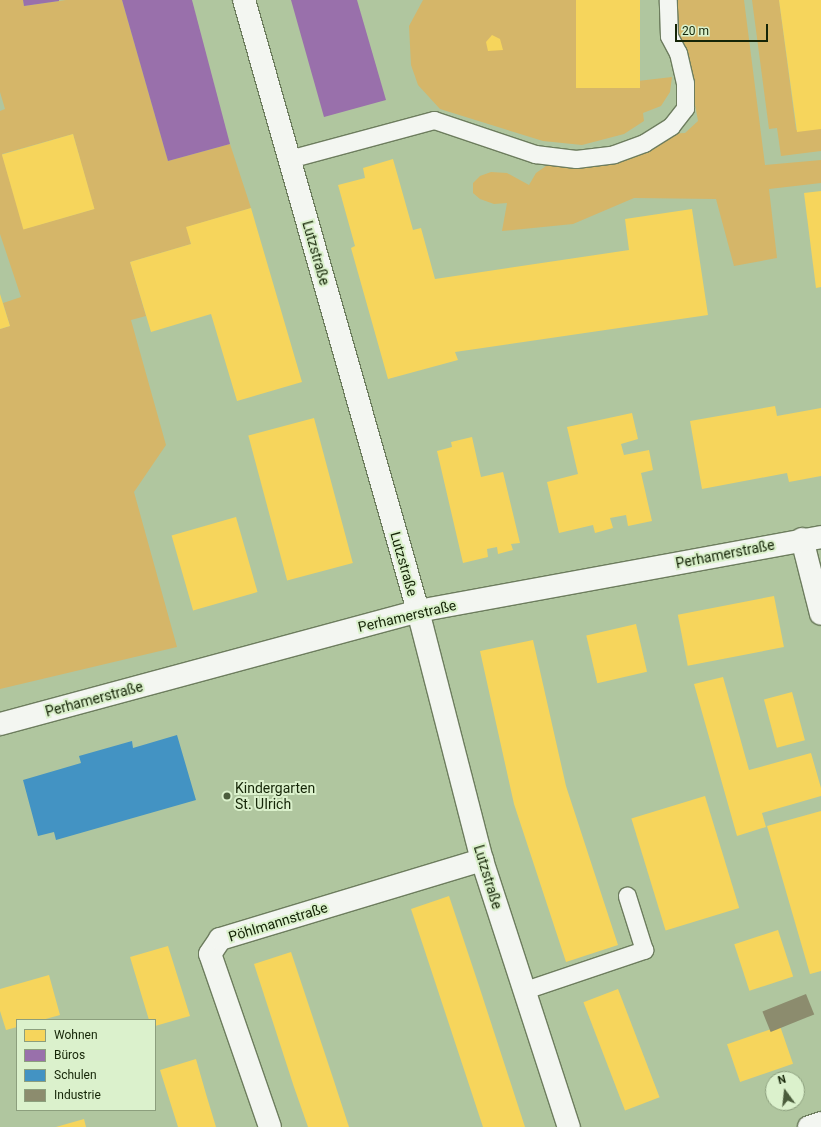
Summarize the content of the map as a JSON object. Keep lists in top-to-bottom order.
{
  "streets": {
    "street": ["Lutzstraße", "Perhamerstraße", "Pöhlmannstraße"]
  },
  "crossings": [
    ["Lutzstraße", "Perhamerstraße"],
    ["Lutzstraße", "Pöhlmannstraße"]
  ],
  "places": ["Kindergarten St. UIrich"],
  "legend": [
    "Wohnen",
    "Büros",
    "Schulen",
    "Industrie"
  ],
  "scale_bar": "20 m",
  "north": "top"
}
